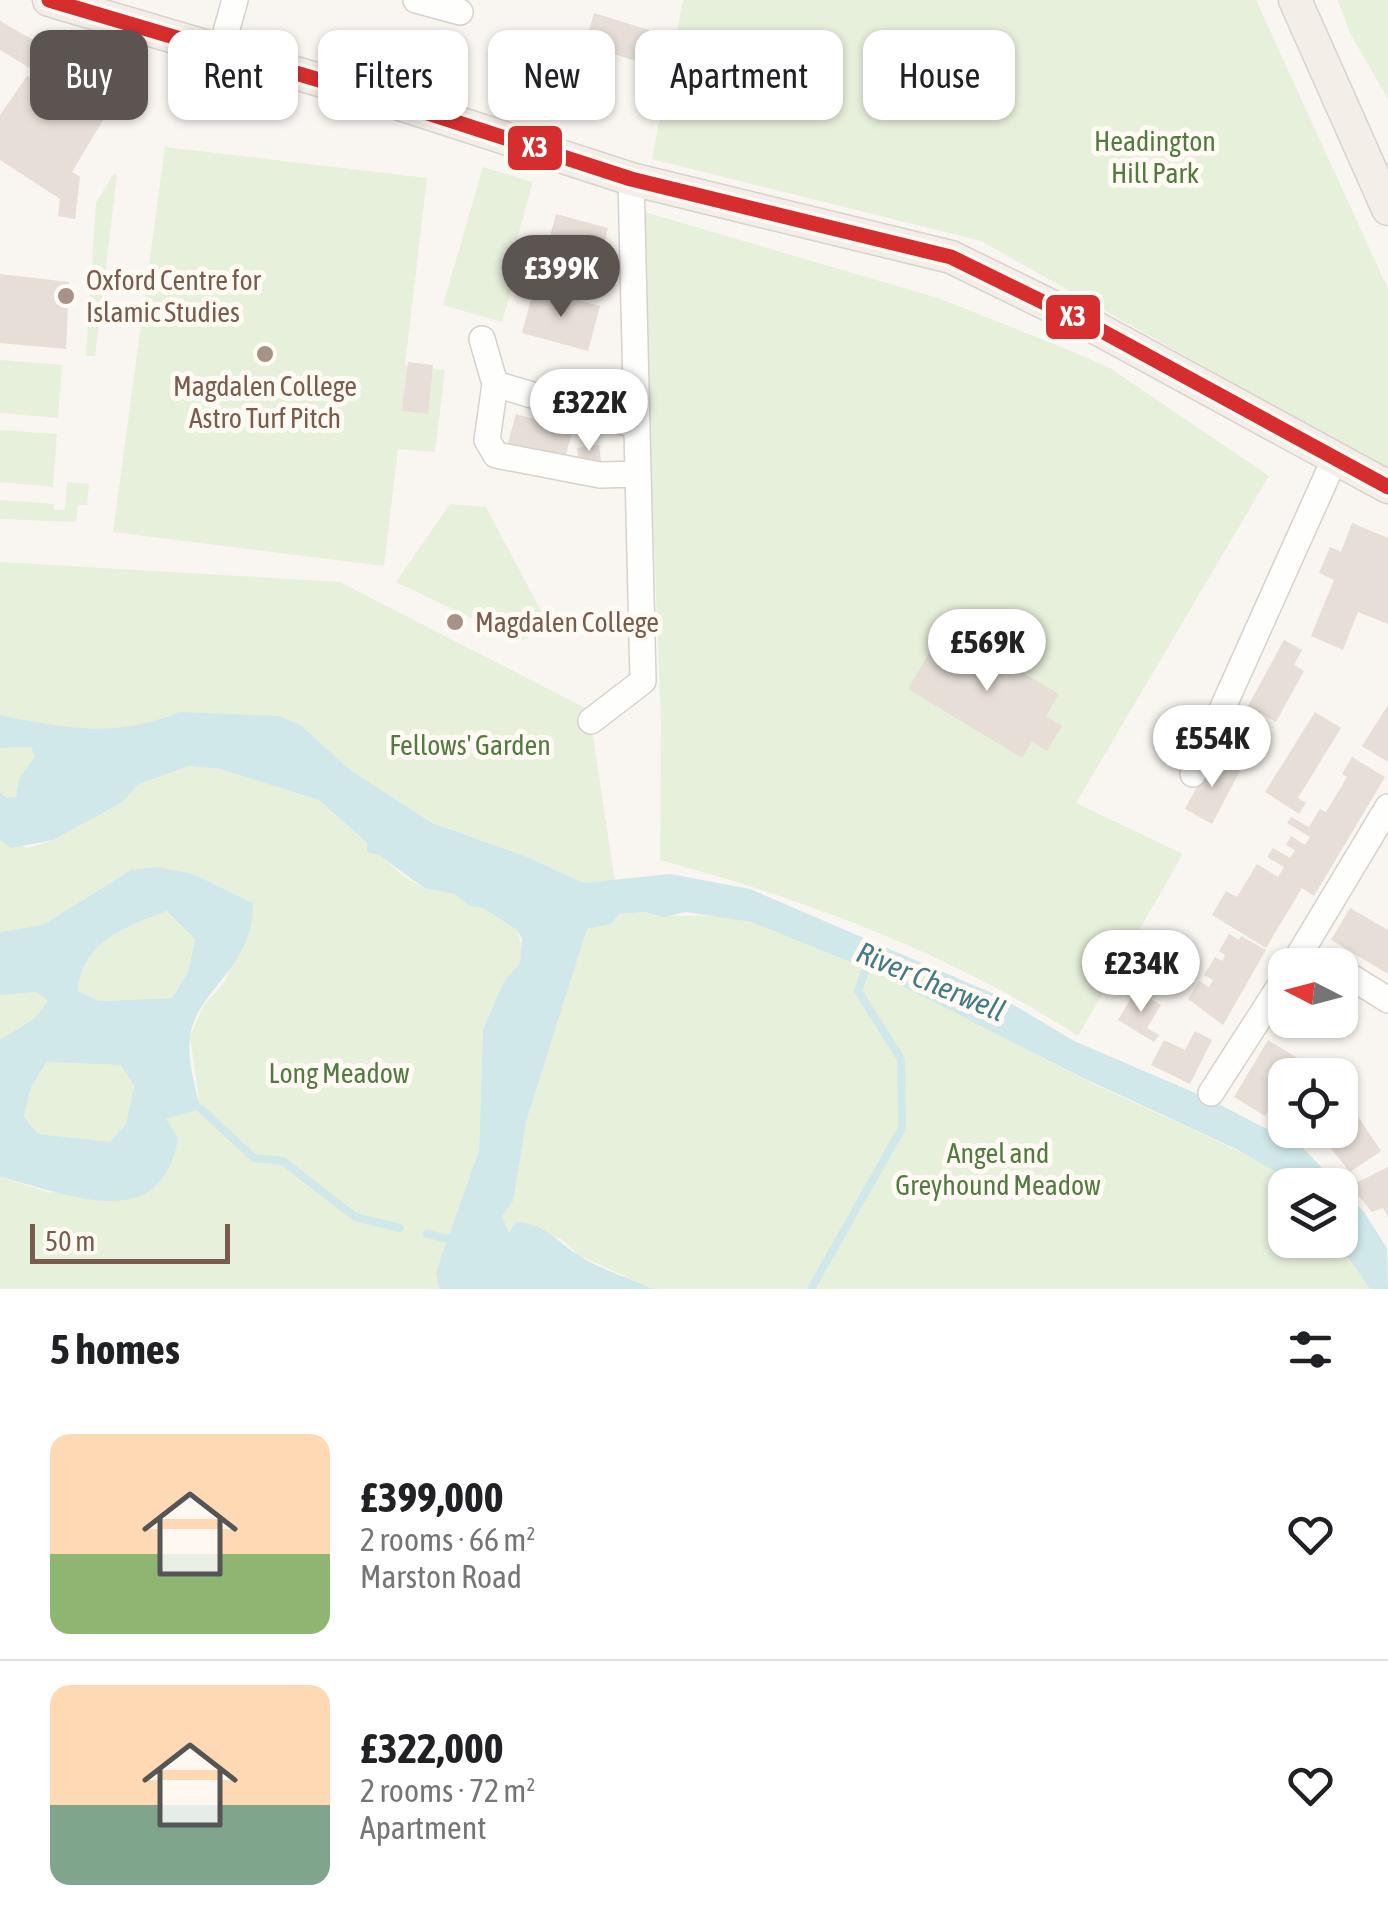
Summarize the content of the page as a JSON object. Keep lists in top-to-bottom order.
{
  "water": ["River Cherwell"],
  "parks": [
    "Headington Hill Park",
    "Fellows' Garden",
    "Long Meadow",
    "Angel and Greyhound Meadow"
  ],
  "places": ["Oxford Centre for Islamic Studies", "Magdalen College Astro Turf Pitch", "Magdalen College"],
  "lines": ["transit line X3"],
  "scale_bar": "50 m",
  "north": "left",
  "page": {
    "chip": [
      "Buy",
      "Rent",
      "Filters",
      "New",
      "Apartment",
      "House"
    ],
    "price": [
      "£399K",
      "£322K",
      "£569K",
      "£554K",
      "£234K"
    ],
    "scale": "50 m",
    "heading": "5 homes",
    "list": [
      {
        "name": "£399,000",
        "note": "2 rooms · 66 m² · Marston Road"
      },
      {
        "name": "£322,000",
        "note": "2 rooms · 72 m² · Apartment"
      }
    ]
  }
}
